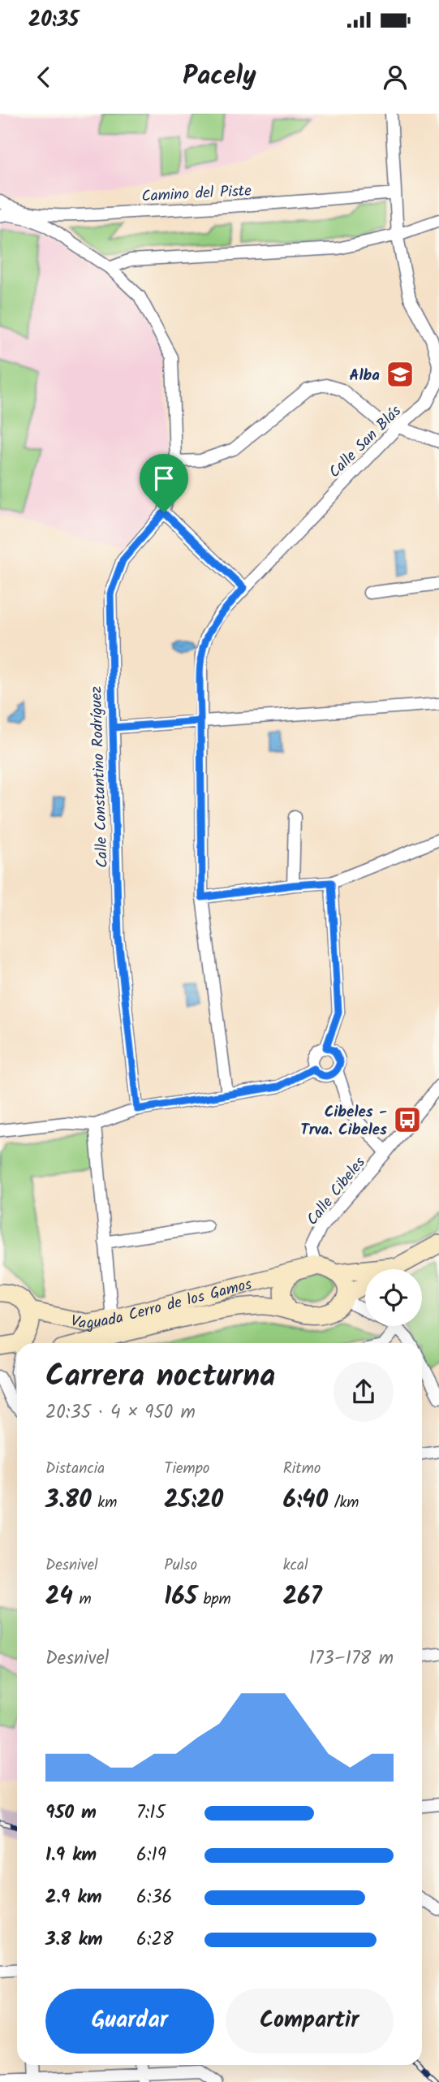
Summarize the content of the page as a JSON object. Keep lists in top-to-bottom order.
{
  "streets": {
    "main road": ["Vaguada Cerro de los Gamos"],
    "street": [
      "Camino del Piste",
      "Calle San Blás",
      "Calle Constantino Rodríguez",
      "Calle Cibeles"
    ]
  },
  "crossings": [
    ["Camino del Piste", "Calle San Blás"],
    ["Calle Cibeles", "Vaguada Cerro de los Gamos"]
  ],
  "places": {
    "school or university": ["Alba"],
    "bus stop": ["Cibeles - Trva. Cibeles"]
  },
  "page": {
    "status": "20:35",
    "header": "Pacely",
    "heading": ["Carrera nocturna", "20:35 · 4 × 950 m"],
    "stats": [
      ["Distancia", "3.80 km"],
      ["Tiempo", "25:20"],
      ["Ritmo", "6:40 /km"],
      ["Desnivel", "24 m"],
      ["Pulso", "165 bpm"],
      ["kcal", "267"]
    ],
    "chart": ["Desnivel", "173–178 m"],
    "list": [
      {
        "name": "950 m",
        "note": "7:15"
      },
      {
        "name": "1.9 km",
        "note": "6:19"
      },
      {
        "name": "2.9 km",
        "note": "6:36"
      },
      {
        "name": "3.8 km",
        "note": "6:28"
      }
    ],
    "buttons": ["Guardar", "Compartir"]
  }
}
